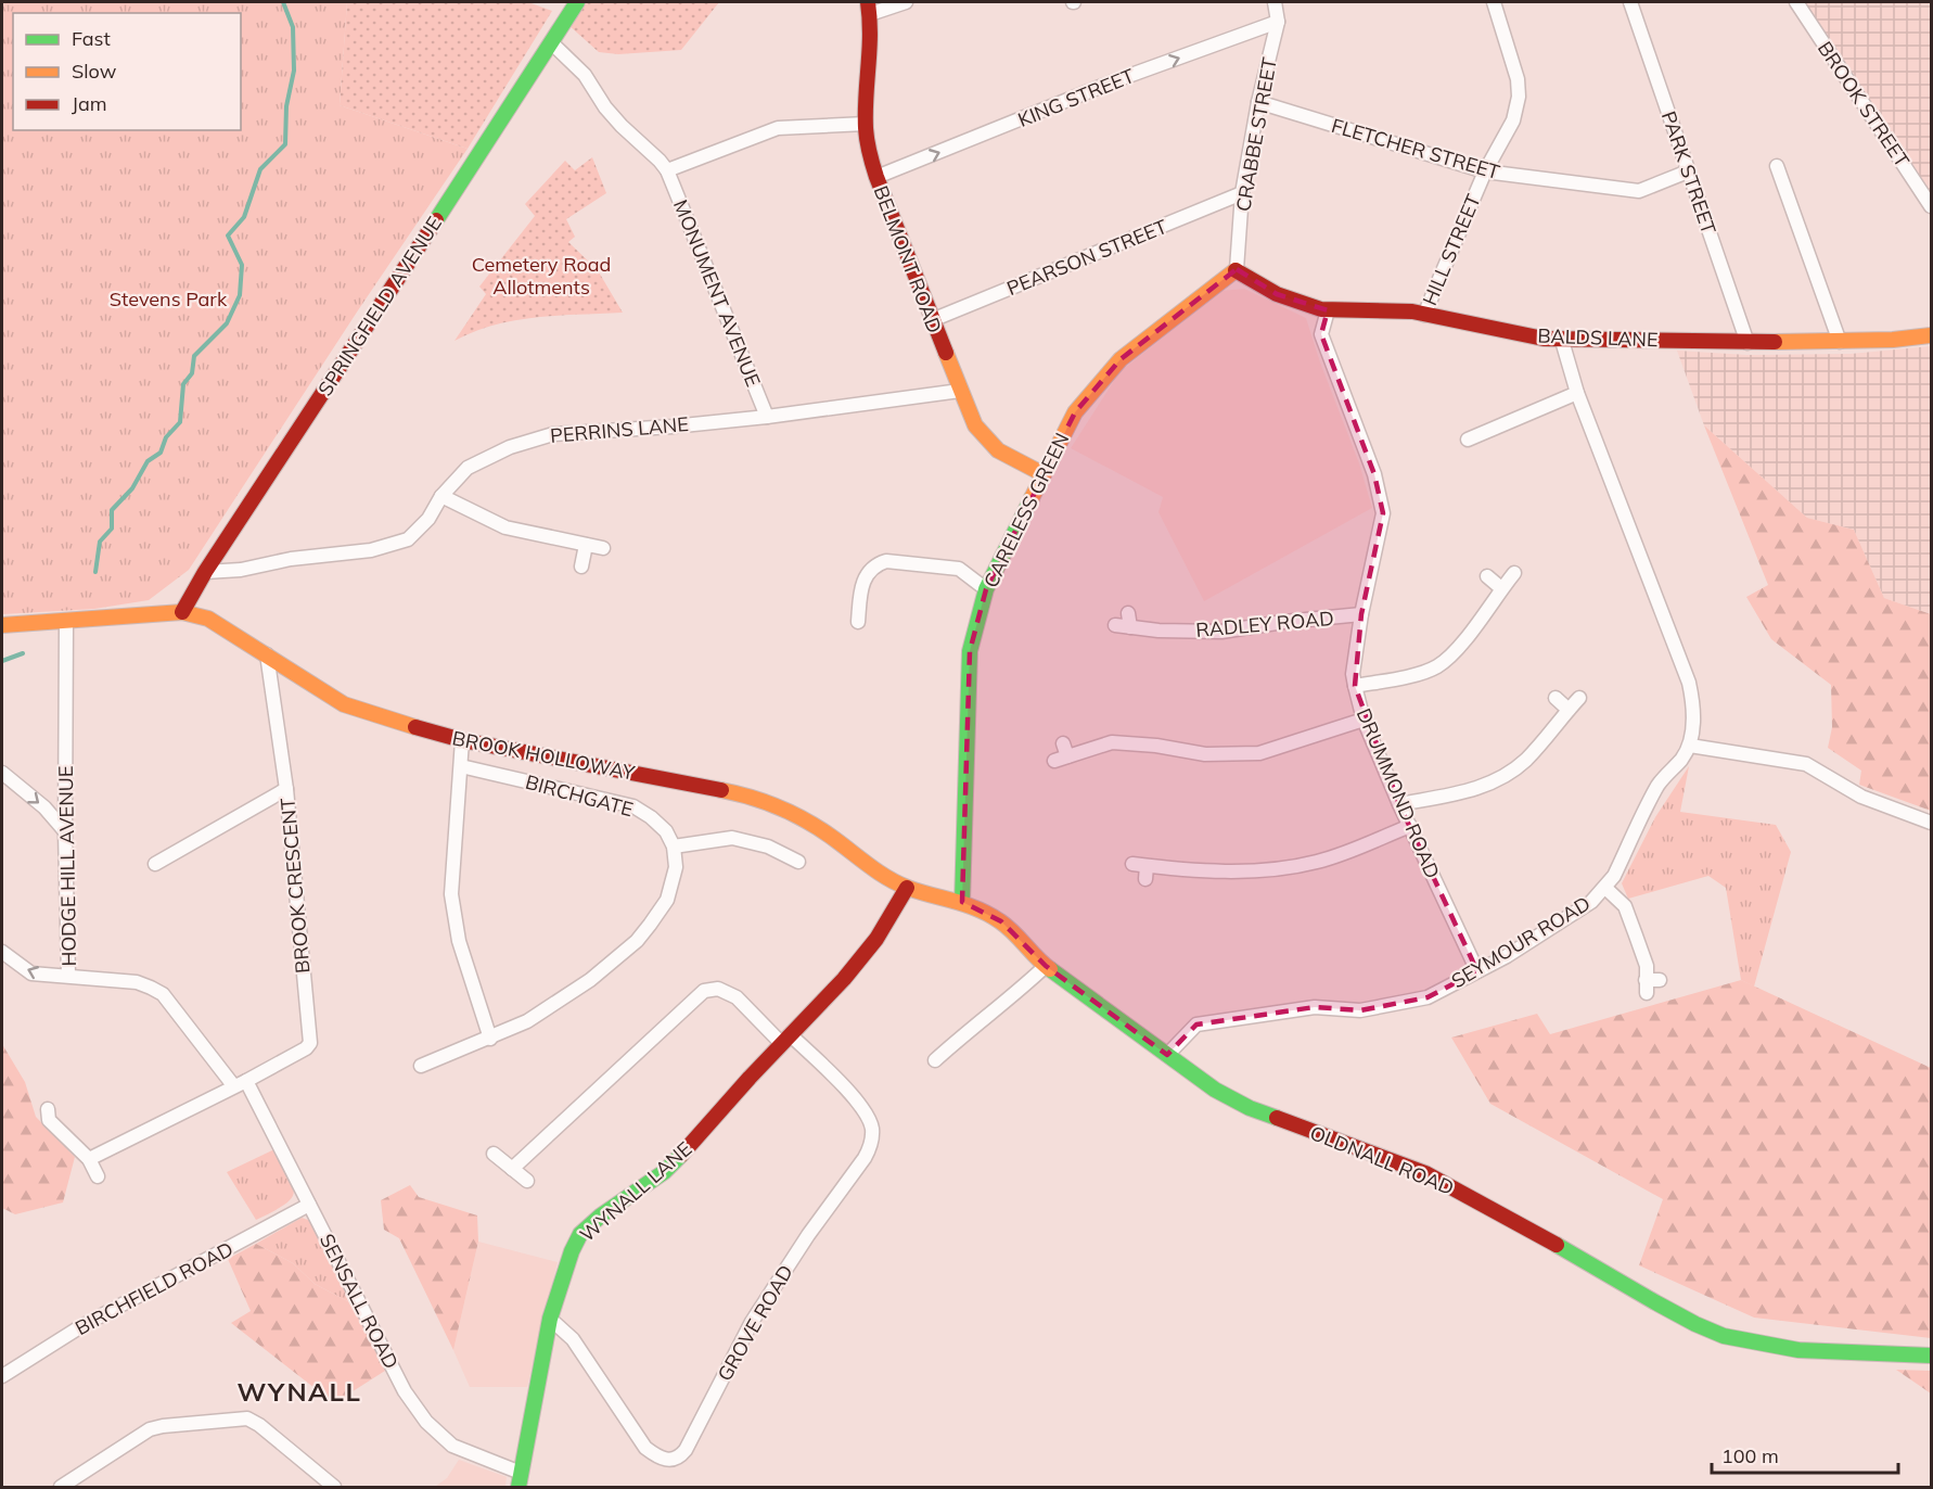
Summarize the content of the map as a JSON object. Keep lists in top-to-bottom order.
{
  "streets": {
    "street": [
      "KING STREET",
      "BROOK STREET",
      "CRABBE STREET",
      "FLETCHER STREET",
      "PARK STREET",
      "HILL STREET",
      "PEARSON STREET",
      "BELMONT ROAD",
      "MONUMENT AVENUE",
      "SPRINGFIELD AVENUE",
      "BALDS LANE",
      "PERRINS LANE",
      "CARELESS GREEN",
      "RADLEY ROAD",
      "BROOK HOLLOWAY",
      "DRUMMOND ROAD",
      "BIRCHGATE",
      "HODGE HILL AVENUE",
      "BROOK CRESCENT",
      "SEYMOUR ROAD",
      "OLDNALL ROAD",
      "WYNALL LANE",
      "BIRCHFIELD ROAD",
      "SENSALL ROAD",
      "GROVE ROAD"
    ]
  },
  "crossings": [
    ["KING STREET", "CRABBE STREET"],
    ["KING STREET", "BELMONT ROAD"],
    ["CRABBE STREET", "FLETCHER STREET"],
    ["CRABBE STREET", "PEARSON STREET"],
    ["CRABBE STREET", "BALDS LANE"],
    ["CRABBE STREET", "CARELESS GREEN"],
    ["FLETCHER STREET", "PARK STREET"],
    ["FLETCHER STREET", "HILL STREET"],
    ["PARK STREET", "BALDS LANE"],
    ["HILL STREET", "BALDS LANE"],
    ["PEARSON STREET", "BELMONT ROAD"],
    ["BELMONT ROAD", "PERRINS LANE"],
    ["BELMONT ROAD", "CARELESS GREEN"],
    ["MONUMENT AVENUE", "SPRINGFIELD AVENUE"],
    ["MONUMENT AVENUE", "PERRINS LANE"],
    ["SPRINGFIELD AVENUE", "PERRINS LANE"],
    ["SPRINGFIELD AVENUE", "BROOK HOLLOWAY"],
    ["BALDS LANE", "CARELESS GREEN"],
    ["BALDS LANE", "DRUMMOND ROAD"],
    ["CARELESS GREEN", "OLDNALL ROAD"],
    ["RADLEY ROAD", "DRUMMOND ROAD"],
    ["BROOK HOLLOWAY", "BROOK CRESCENT"],
    ["BROOK HOLLOWAY", "OLDNALL ROAD"],
    ["BROOK HOLLOWAY", "WYNALL LANE"],
    ["DRUMMOND ROAD", "SEYMOUR ROAD"],
    ["HODGE HILL AVENUE", "BROOK CRESCENT"],
    ["HODGE HILL AVENUE", "SENSALL ROAD"],
    ["BROOK CRESCENT", "SENSALL ROAD"],
    ["SEYMOUR ROAD", "OLDNALL ROAD"],
    ["OLDNALL ROAD", "WYNALL LANE"],
    ["WYNALL LANE", "SENSALL ROAD"],
    ["WYNALL LANE", "GROVE ROAD"],
    ["BIRCHFIELD ROAD", "SENSALL ROAD"]
  ],
  "one_way": ["KING STREET"],
  "districts": ["WYNALL"],
  "parks": ["Cemetery Road Allotments", "Stevens Park"],
  "legend": ["Fast", "Slow", "Jam"],
  "scale_bar": "100 m"
}
